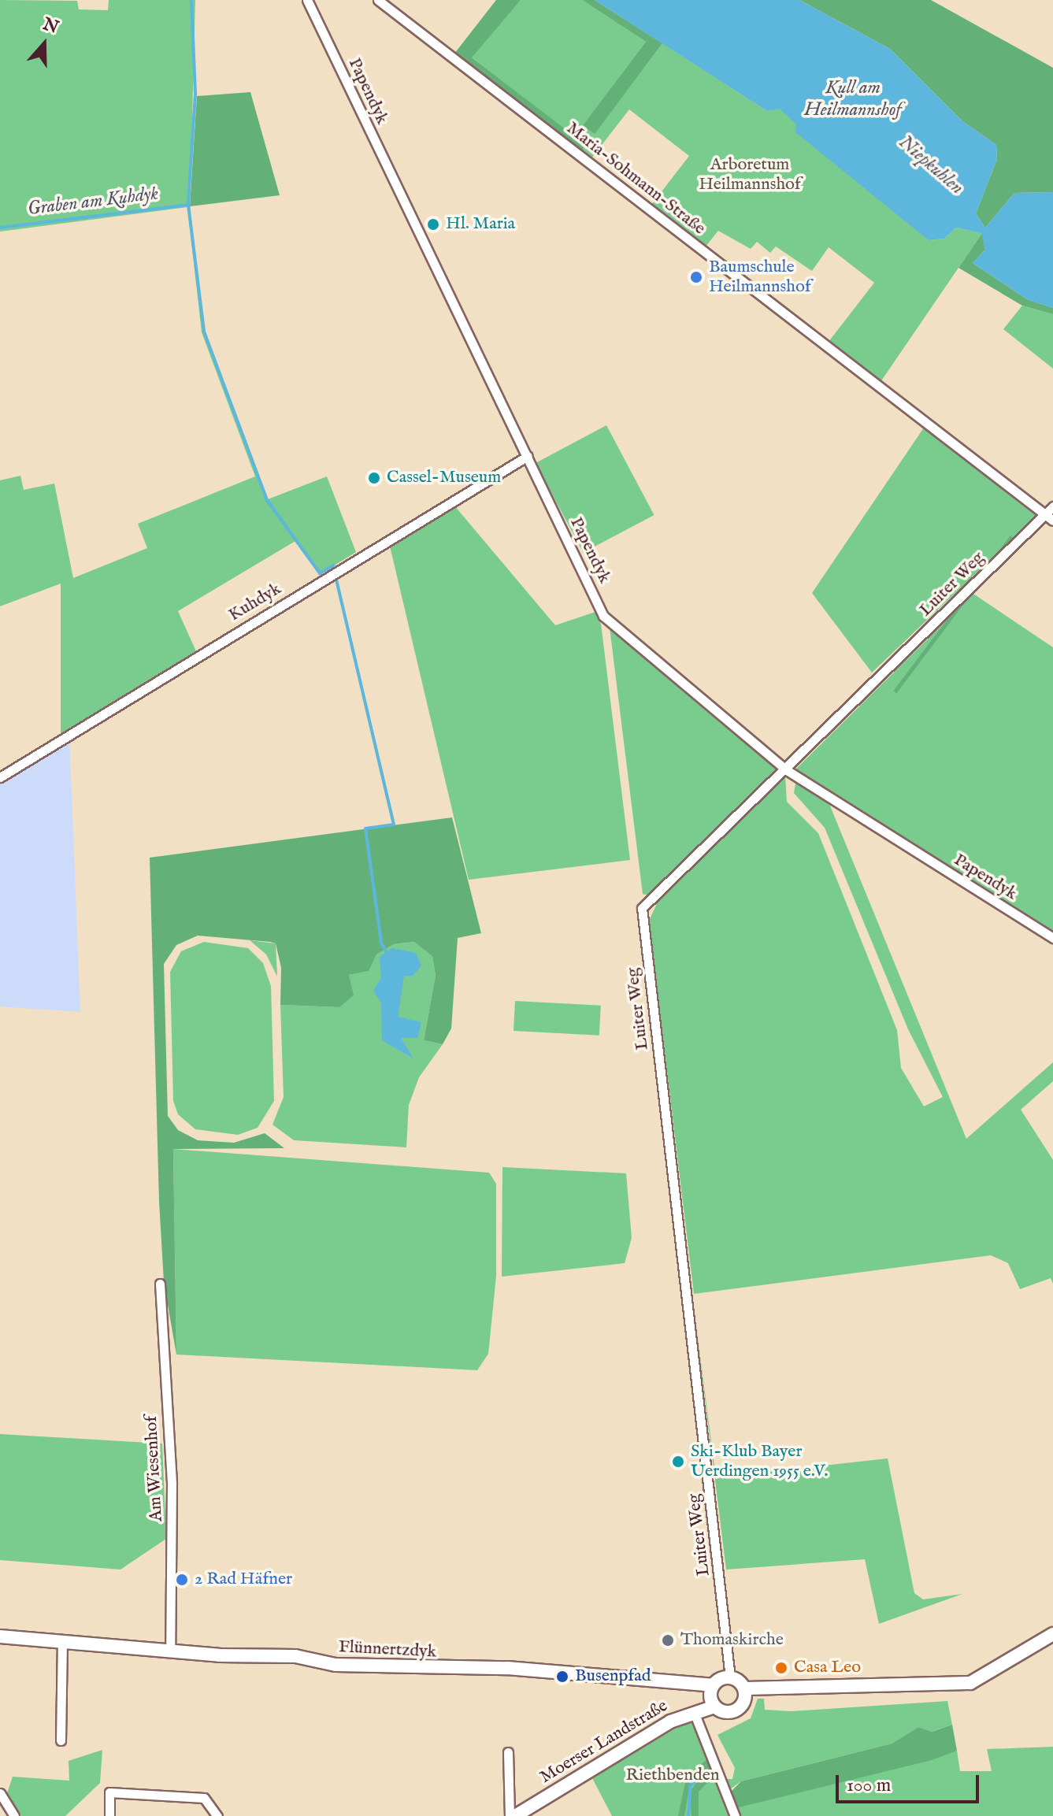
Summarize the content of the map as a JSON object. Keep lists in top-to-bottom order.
{
  "streets": {
    "street": [
      "Papendyk",
      "Maria-Sohmann-Straße",
      "Luiter Weg",
      "Kuhdyk",
      "Am Wiesenhof",
      "Flünnertzdyk",
      "Moerser Landstraße"
    ]
  },
  "crossings": [
    ["Papendyk", "Luiter Weg"],
    ["Papendyk", "Kuhdyk"],
    ["Maria-Sohmann-Straße", "Luiter Weg"],
    ["Luiter Weg", "Flünnertzdyk"],
    ["Luiter Weg", "Moerser Landstraße"],
    ["Am Wiesenhof", "Flünnertzdyk"],
    ["Flünnertzdyk", "Moerser Landstraße"]
  ],
  "water": ["Kull am Heilmannshof", "Niepkuhlen", "Graben am Kuhdyk"],
  "parks": ["Arboretum Heilmannshof", "Riethbenden"],
  "places": [
    "Hl. Maria",
    "Baumschule Heilmannshof",
    "Cassel-Museum",
    "Ski-Klub Bayer Uerdingen 1955 e.V.",
    "2 Rad Häfner",
    "Thomaskirche",
    "Casa Leo",
    "Busenpfad"
  ],
  "scale_bar": "100 m",
  "north": "top"
}
